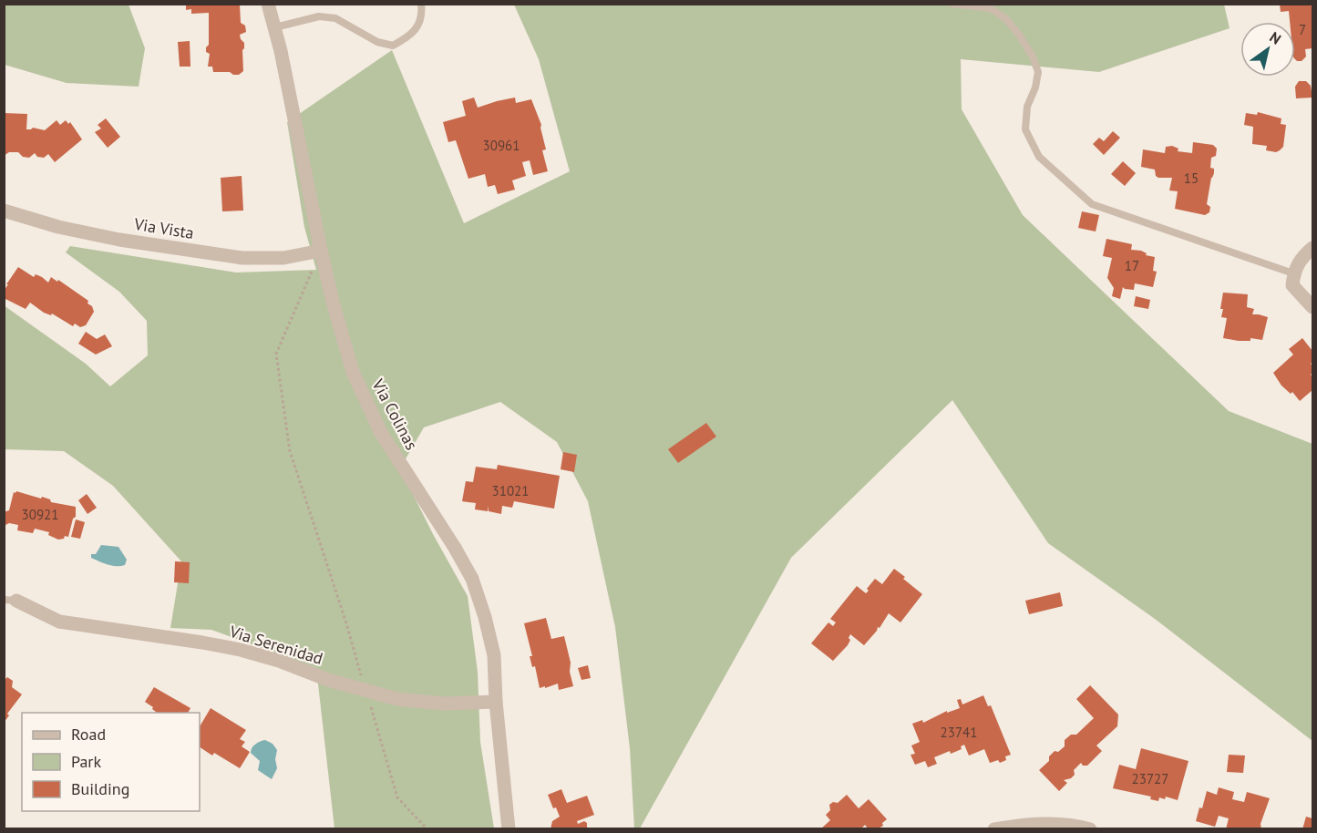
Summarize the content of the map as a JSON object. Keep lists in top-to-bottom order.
{
  "streets": {
    "street": ["Via Vista", "Via Colinas", "Via Serenidad"]
  },
  "crossings": [
    ["Via Vista", "Via Colinas"],
    ["Via Colinas", "Via Serenidad"]
  ],
  "house_numbers": [
    "7",
    "30961",
    "15",
    "17",
    "31021",
    "30921",
    "23741",
    "23727"
  ],
  "legend": ["Road", "Park", "Building"],
  "north": "top right"
}
